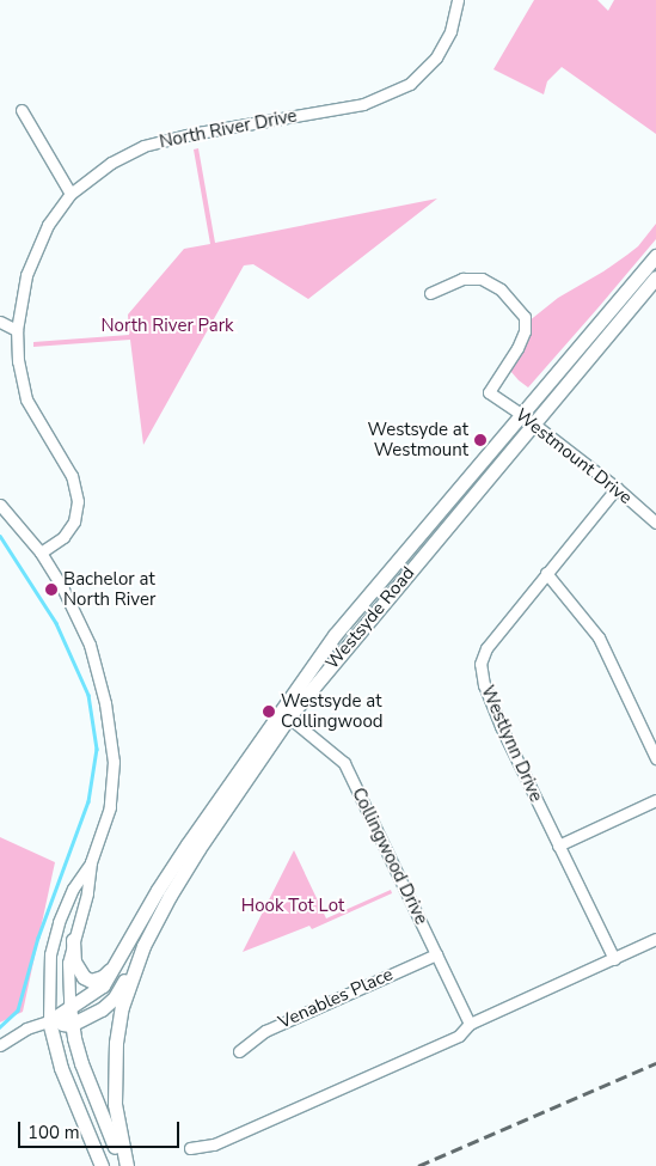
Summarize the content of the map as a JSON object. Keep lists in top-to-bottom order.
{
  "streets": {
    "main road": ["Westsyde Road"],
    "street": [
      "North River Drive",
      "Westmount Drive",
      "Westlynn Drive",
      "Collingwood Drive",
      "Venables Place"
    ]
  },
  "crossings": [
    ["Westmount Drive", "Westsyde Road"],
    ["Westmount Drive", "Westlynn Drive"],
    ["Westsyde Road", "Collingwood Drive"],
    ["Collingwood Drive", "Venables Place"]
  ],
  "parks": ["North River Park", "Hook Tot Lot"],
  "places": ["Westsyde at Westmount", "Bachelor at North River", "Westsyde at Collingwood"],
  "scale_bar": "100 m"
}
